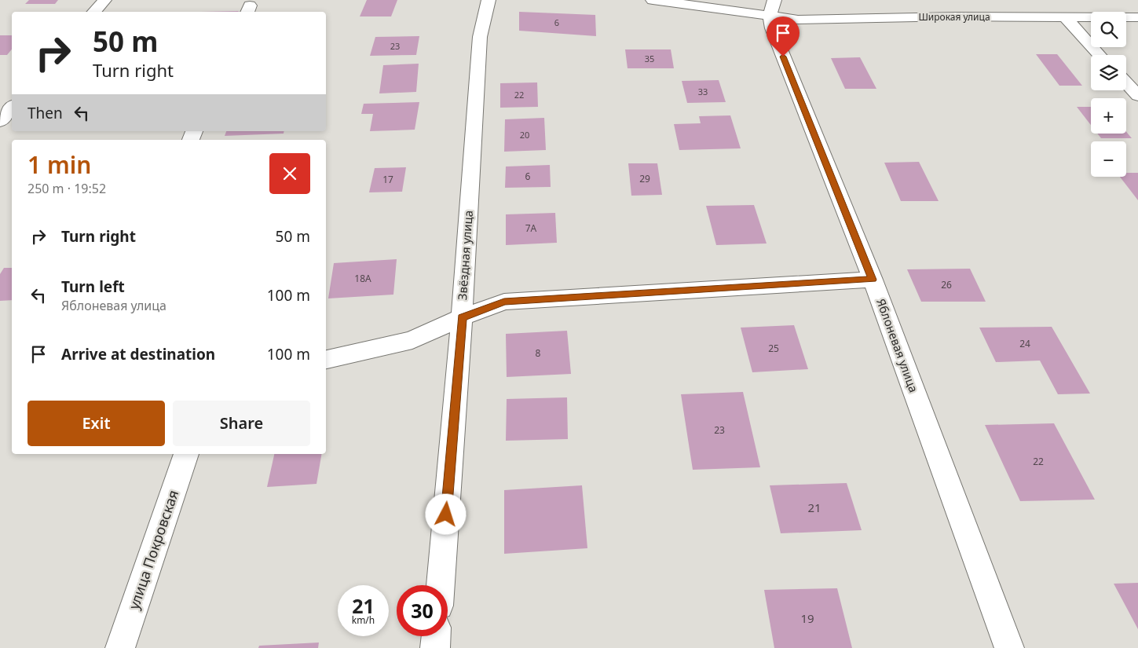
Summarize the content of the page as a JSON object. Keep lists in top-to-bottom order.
{
  "streets": {
    "street": [
      "Широкая улица",
      "Звёздная улица",
      "Яблоневая улица",
      "улица Покровская"
    ]
  },
  "crossings": [
    ["Широкая улица", "Яблоневая улица"]
  ],
  "house_numbers": [
    "6",
    "23",
    "35",
    "33",
    "22",
    "20",
    "6",
    "29",
    "17",
    "7А",
    "18А",
    "26",
    "24",
    "25",
    "8",
    "23",
    "22",
    "21",
    "19"
  ],
  "page": {
    "map_buttons": ["+", "−"],
    "turn": ["50 m", "Turn right"],
    "then": "Then",
    "heading": ["1 min", "250 m · 19:52"],
    "list": [
      {
        "name": "Turn right",
        "value": "50 m"
      },
      {
        "name": "Turn left",
        "note": "Яблоневая улица",
        "value": "100 m"
      },
      {
        "name": "Arrive at destination",
        "value": "100 m"
      }
    ],
    "buttons": ["Exit", "Share"],
    "speed": "21 km/h",
    "limit": "30"
  }
}
